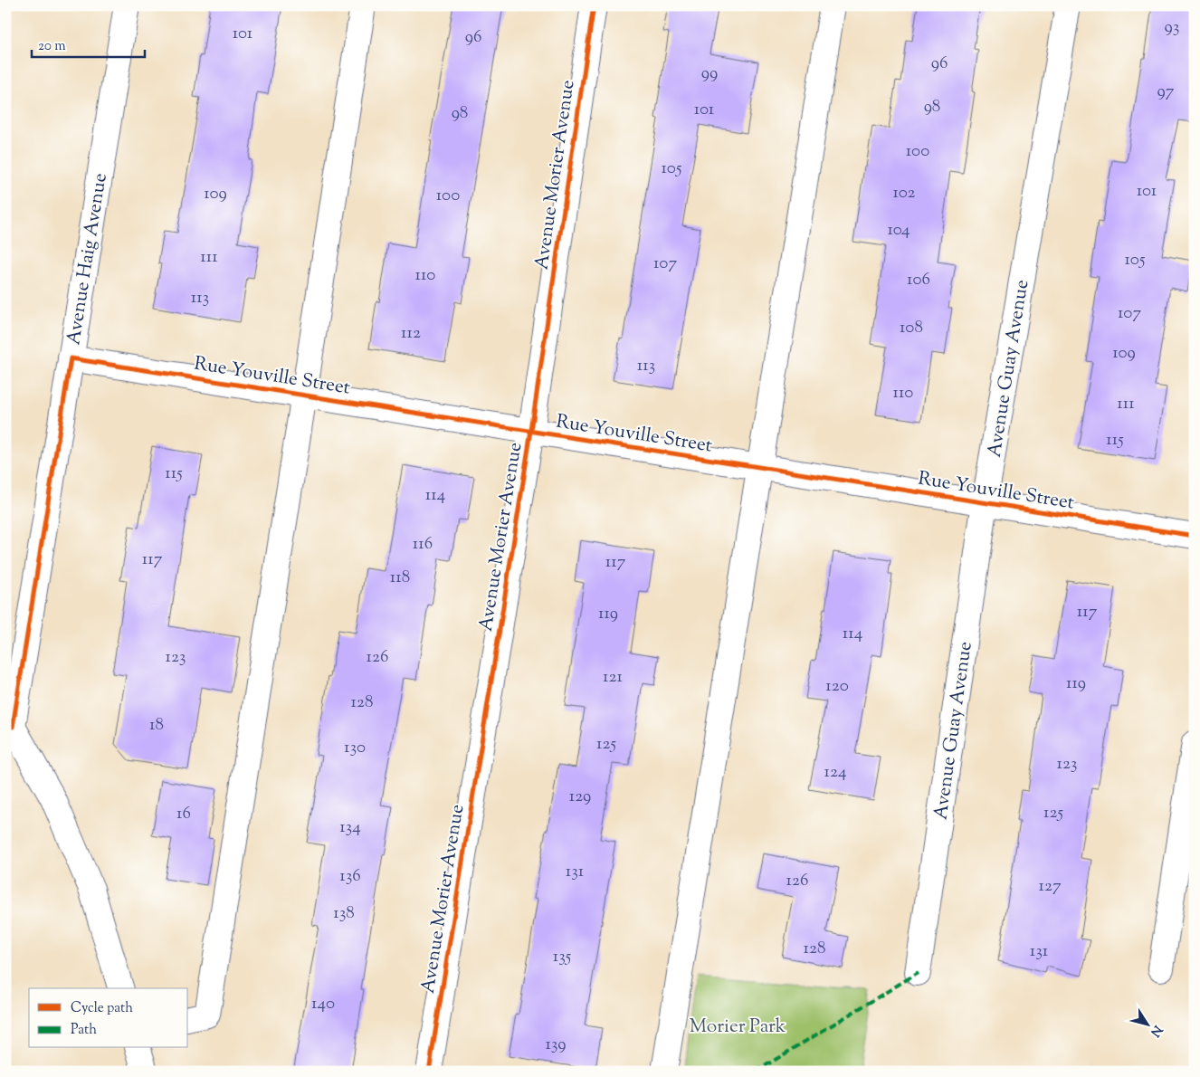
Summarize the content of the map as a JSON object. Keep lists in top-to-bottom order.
{
  "streets": {
    "street": [
      "Avenue Morier Avenue",
      "Avenue Haig Avenue",
      "Avenue Guay Avenue",
      "Rue Youville Street"
    ]
  },
  "crossings": [
    ["Avenue Morier Avenue", "Rue Youville Street"],
    ["Avenue Haig Avenue", "Rue Youville Street"],
    ["Avenue Guay Avenue", "Rue Youville Street"]
  ],
  "parks": ["Morier Park"],
  "house_numbers": [
    "93",
    "101",
    "96",
    "96",
    "99",
    "97",
    "98",
    "101",
    "98",
    "100",
    "105",
    "101",
    "102",
    "109",
    "100",
    "104",
    "111",
    "105",
    "107",
    "110",
    "106",
    "113",
    "107",
    "108",
    "112",
    "109",
    "113",
    "110",
    "111",
    "115",
    "115",
    "114",
    "116",
    "117",
    "117",
    "118",
    "117",
    "119",
    "114",
    "123",
    "126",
    "121",
    "119",
    "120",
    "128",
    "18",
    "125",
    "130",
    "123",
    "124",
    "129",
    "125",
    "16",
    "134",
    "131",
    "136",
    "126",
    "127",
    "138",
    "128",
    "131",
    "135",
    "140",
    "139"
  ],
  "legend": ["Cycle path", "Path"],
  "scale_bar": "20 m",
  "north": "bottom right"
}
